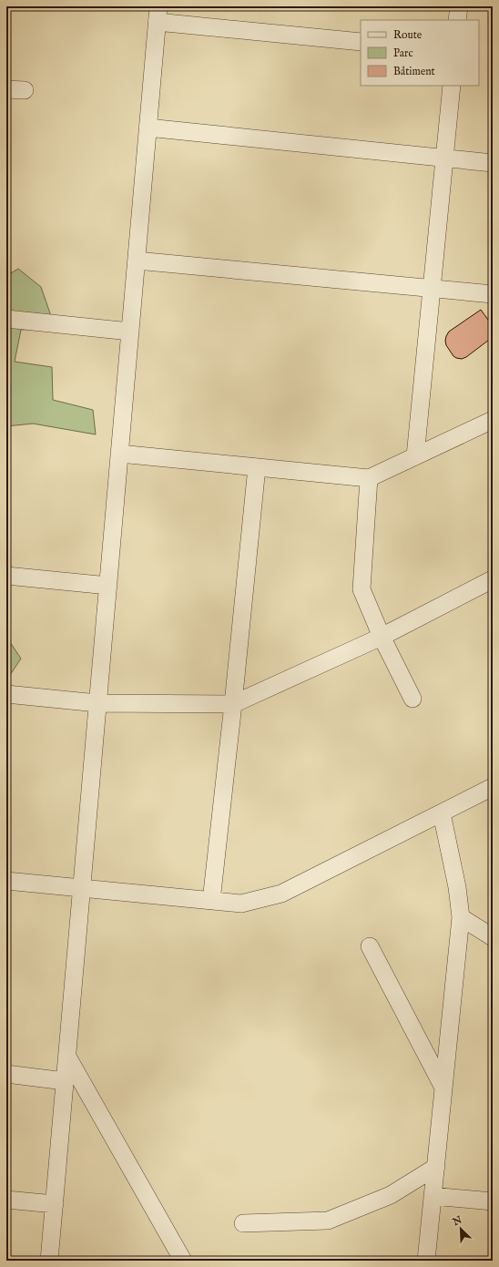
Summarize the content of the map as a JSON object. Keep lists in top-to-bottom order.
{
  "legend": ["Route", "Parc", "Bâtiment"],
  "north": "top left"
}
